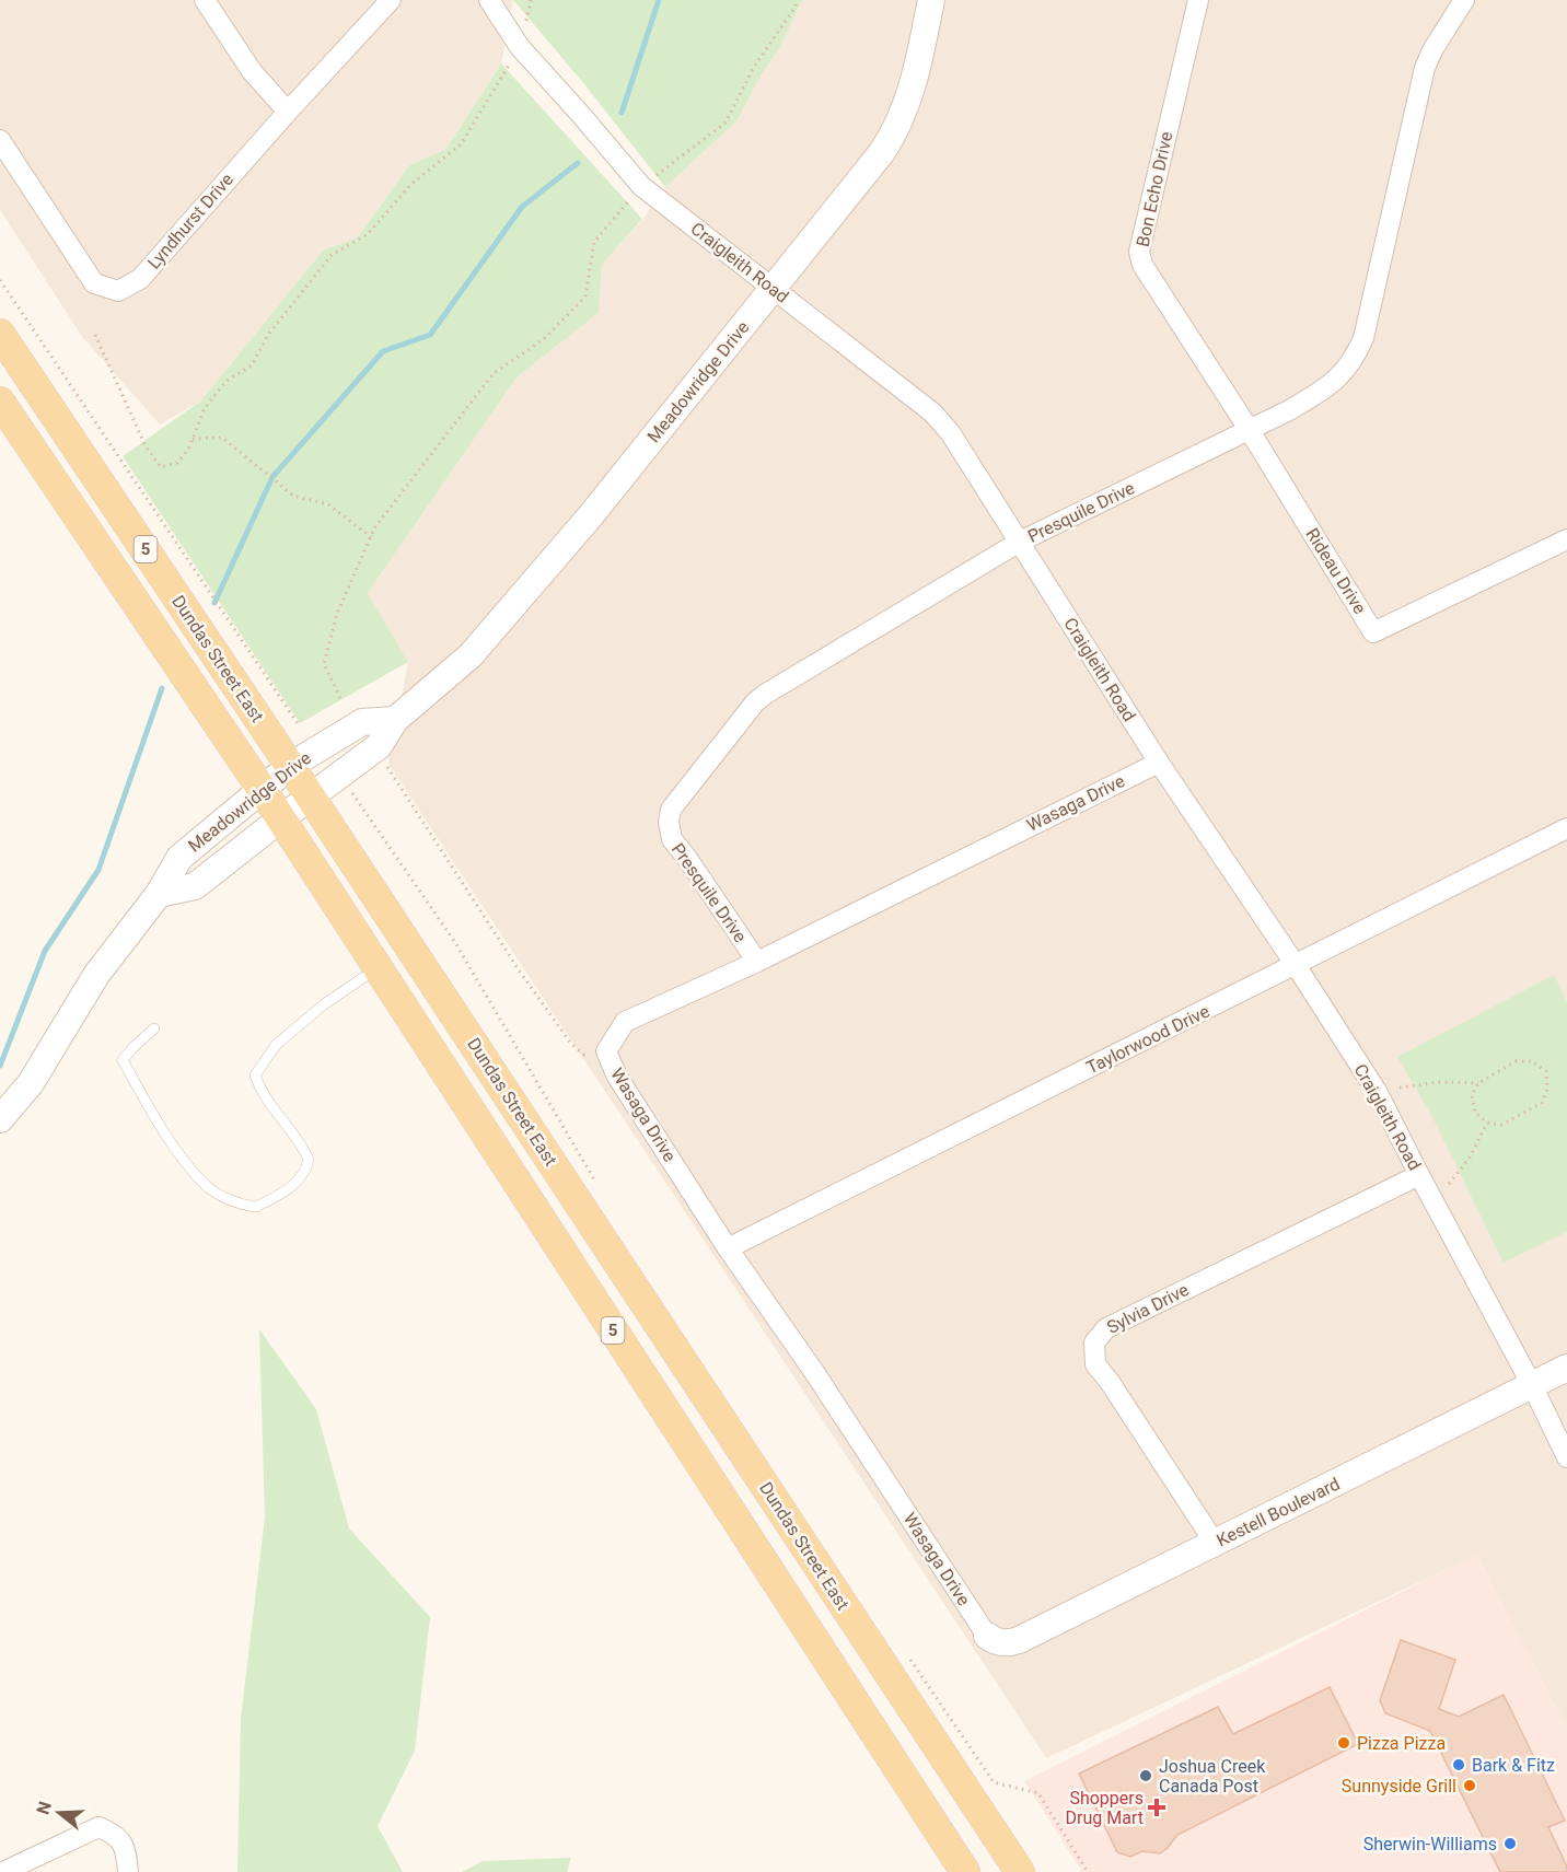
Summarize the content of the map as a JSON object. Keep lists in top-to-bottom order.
{
  "streets": {
    "main road": ["5", "Dundas Street East"],
    "street": [
      "Bon Echo Drive",
      "Lyndhurst Drive",
      "Craigleith Road",
      "Meadowridge Drive",
      "Presquile Drive",
      "Rideau Drive",
      "Wasaga Drive",
      "Taylorwood Drive",
      "Sylvia Drive",
      "Kestell Boulevard"
    ]
  },
  "crossings": [
    ["Bon Echo Drive", "Presquile Drive"],
    ["Bon Echo Drive", "Rideau Drive"],
    ["Craigleith Road", "Meadowridge Drive"],
    ["Craigleith Road", "Presquile Drive"],
    ["Craigleith Road", "Wasaga Drive"],
    ["Craigleith Road", "Taylorwood Drive"],
    ["Craigleith Road", "Sylvia Drive"],
    ["Craigleith Road", "Kestell Boulevard"],
    ["Meadowridge Drive", "Dundas Street East"],
    ["Presquile Drive", "Rideau Drive"],
    ["Presquile Drive", "Wasaga Drive"],
    ["Wasaga Drive", "Taylorwood Drive"],
    ["Wasaga Drive", "Kestell Boulevard"],
    ["Sylvia Drive", "Kestell Boulevard"]
  ],
  "places": {
    "other": [
      "Pizza Pizza",
      "Bark & Fitz",
      "Joshua Creek Canada Post",
      "Sunnyside Grill",
      "Sherwin-Williams"
    ],
    "health": ["Shoppers Drug Mart"]
  },
  "north": "left"
}
